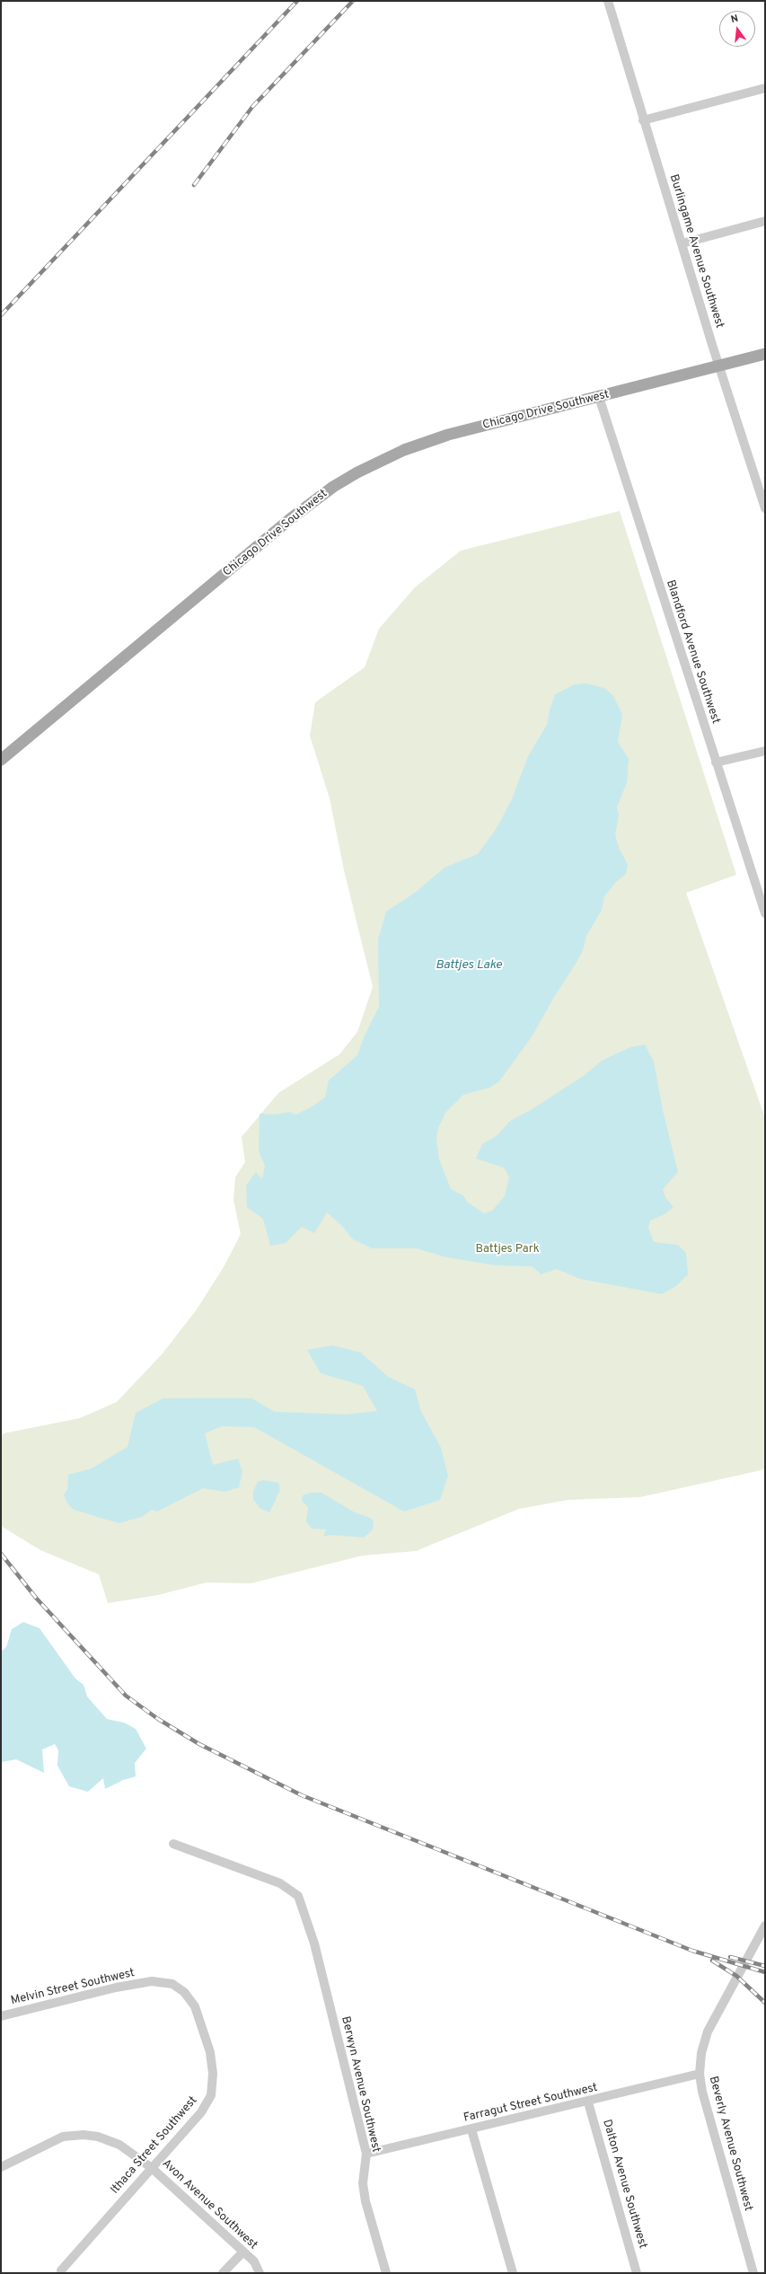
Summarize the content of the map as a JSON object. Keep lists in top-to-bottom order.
{
  "streets": {
    "main road": ["Chicago Drive Southwest"],
    "street": [
      "Burlingame Avenue Southwest",
      "Blandford Avenue Southwest",
      "Melvin Street Southwest",
      "Berwyn Avenue Southwest",
      "Farragut Street Southwest",
      "Beverly Avenue Southwest",
      "Ithaca Street Southwest",
      "Dalton Avenue Southwest",
      "Avon Avenue Southwest"
    ]
  },
  "crossings": [
    ["Burlingame Avenue Southwest", "Chicago Drive Southwest"],
    ["Chicago Drive Southwest", "Blandford Avenue Southwest"],
    ["Melvin Street Southwest", "Ithaca Street Southwest"],
    ["Berwyn Avenue Southwest", "Farragut Street Southwest"],
    ["Farragut Street Southwest", "Beverly Avenue Southwest"],
    ["Farragut Street Southwest", "Dalton Avenue Southwest"],
    ["Ithaca Street Southwest", "Avon Avenue Southwest"]
  ],
  "water": ["Battjes Lake"],
  "parks": ["Battjes Park"],
  "north": "top"
}
